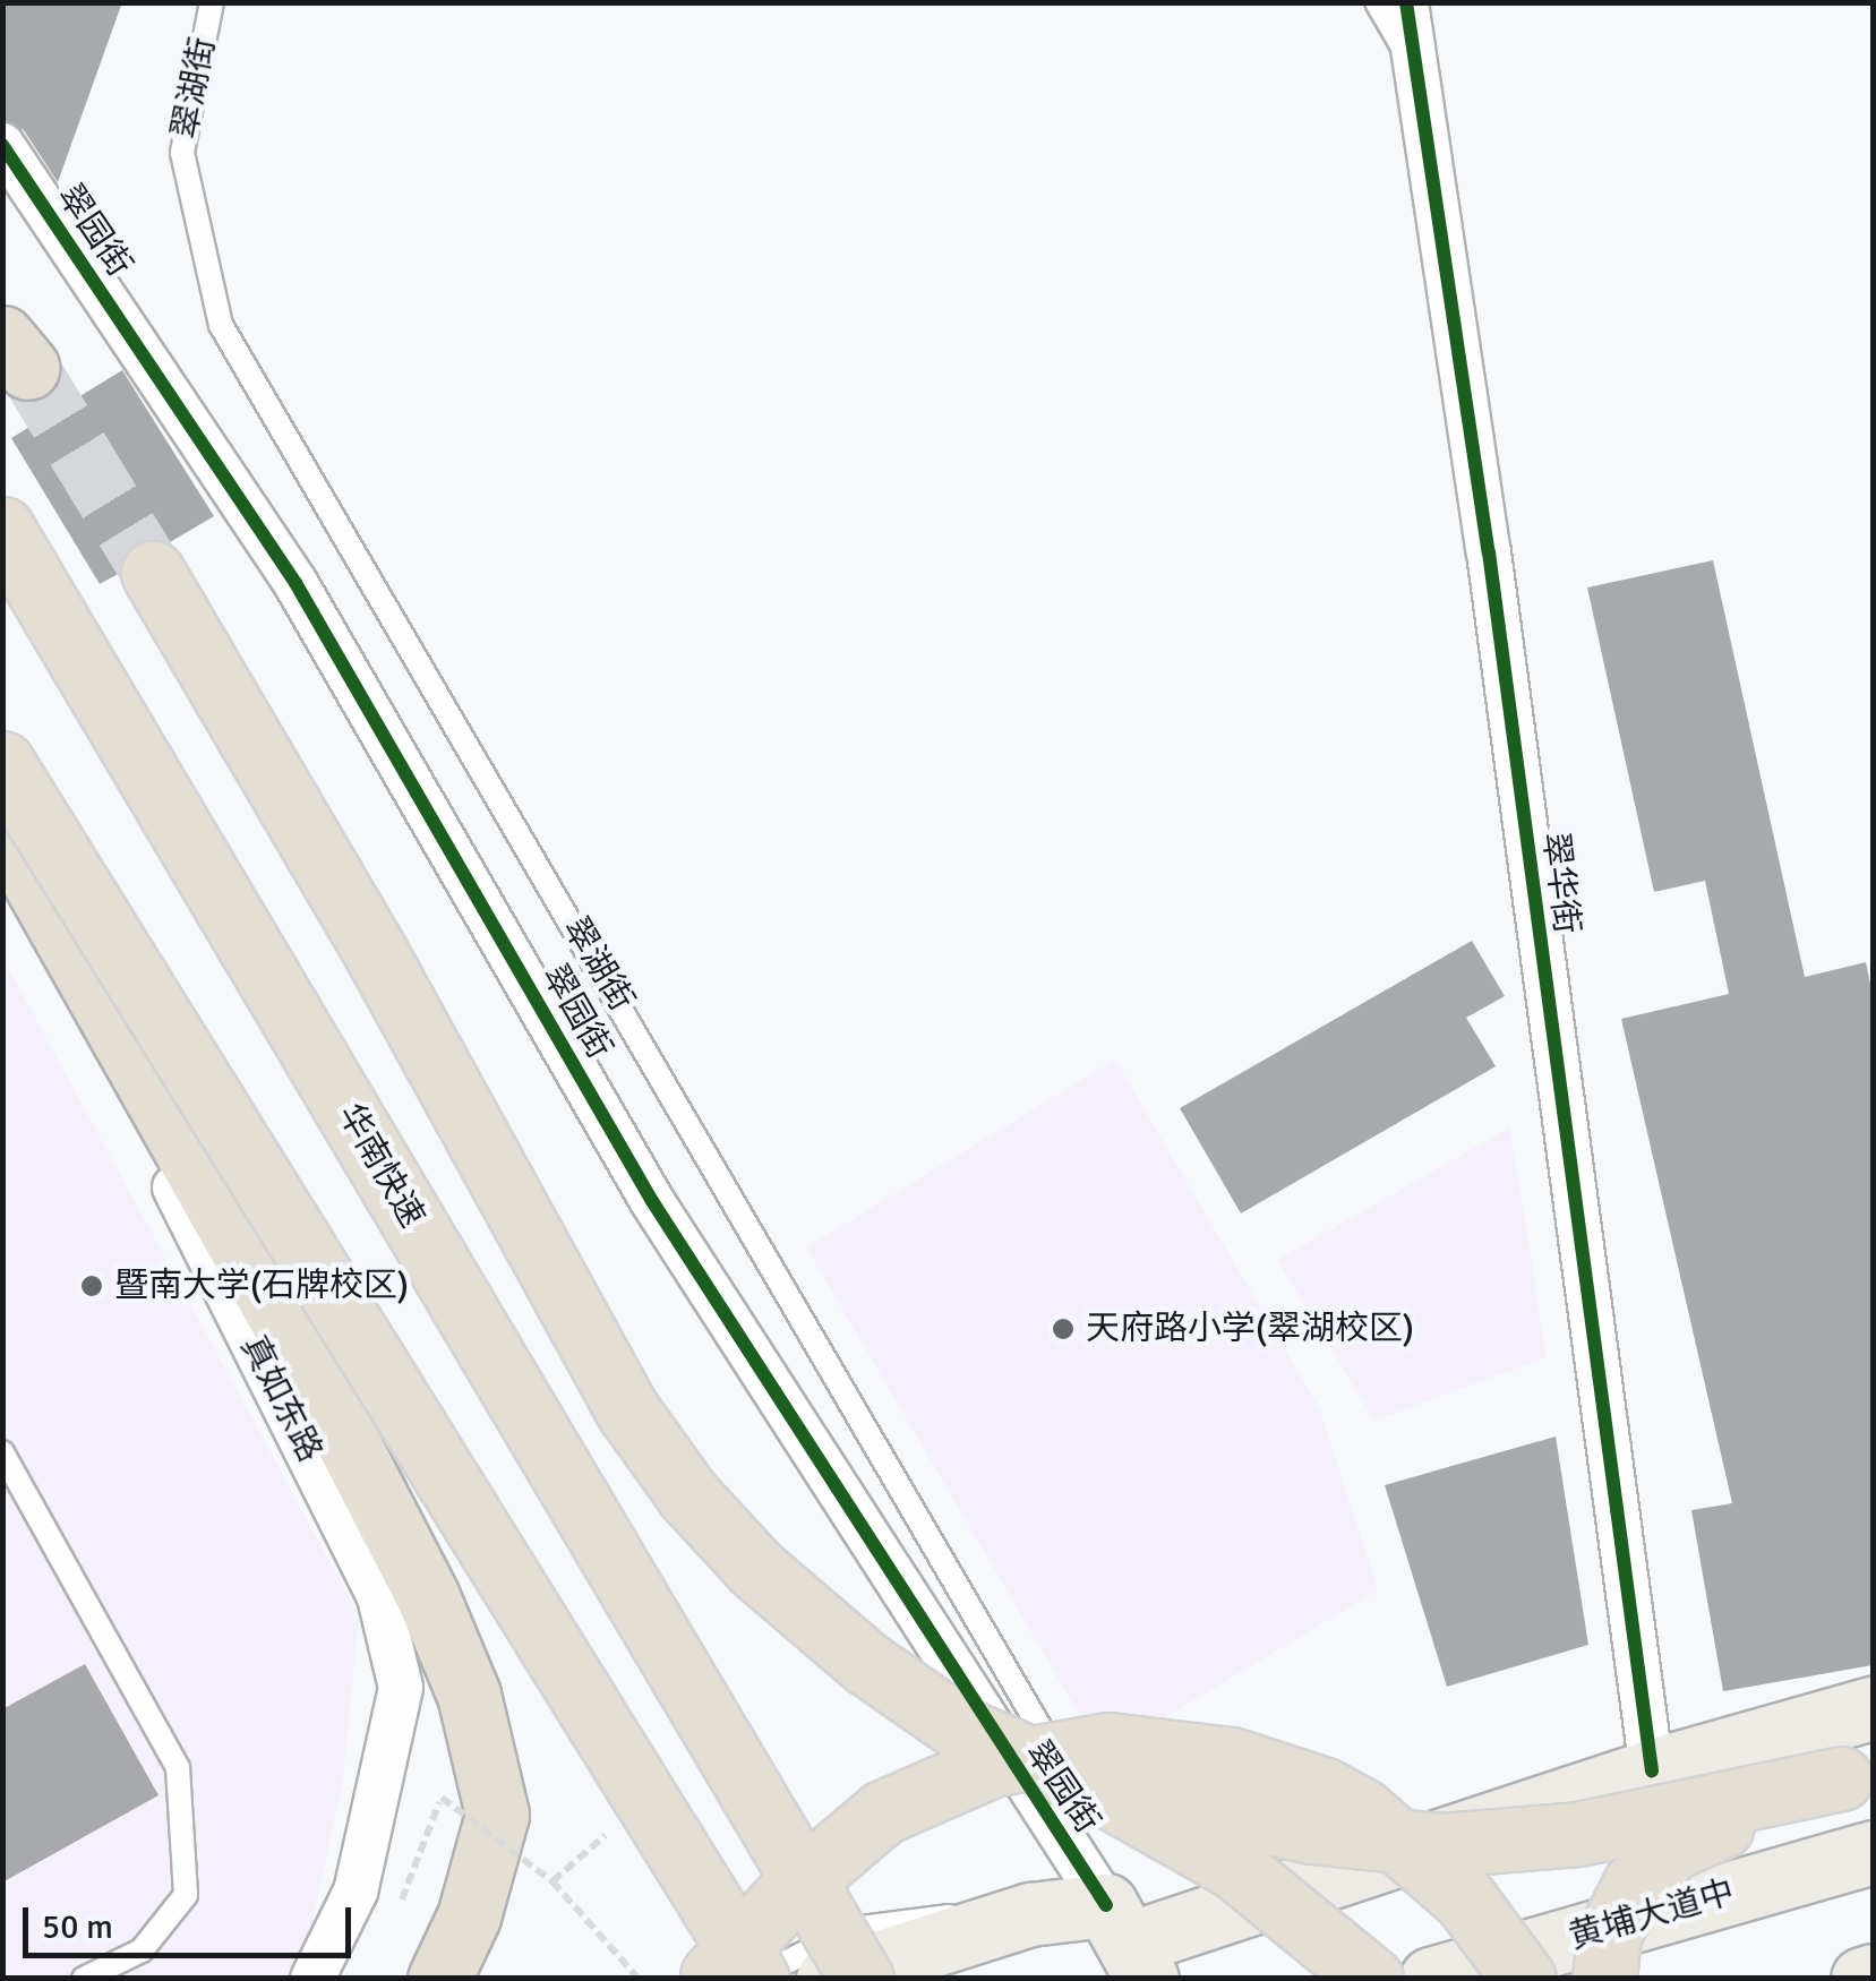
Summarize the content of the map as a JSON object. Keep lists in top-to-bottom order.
{
  "streets": {
    "highway": ["华南快速"],
    "main road": ["黄埔大道中"],
    "street": ["翠园街", "翠华街", "真如东路"],
    "lane": ["翠湖街"]
  },
  "crossings": [
    ["翠湖街", "翠园街"]
  ],
  "places": ["暨南大学(石牌校区)", "天府路小学(翠湖校区)"],
  "scale_bar": "50 m"
}
